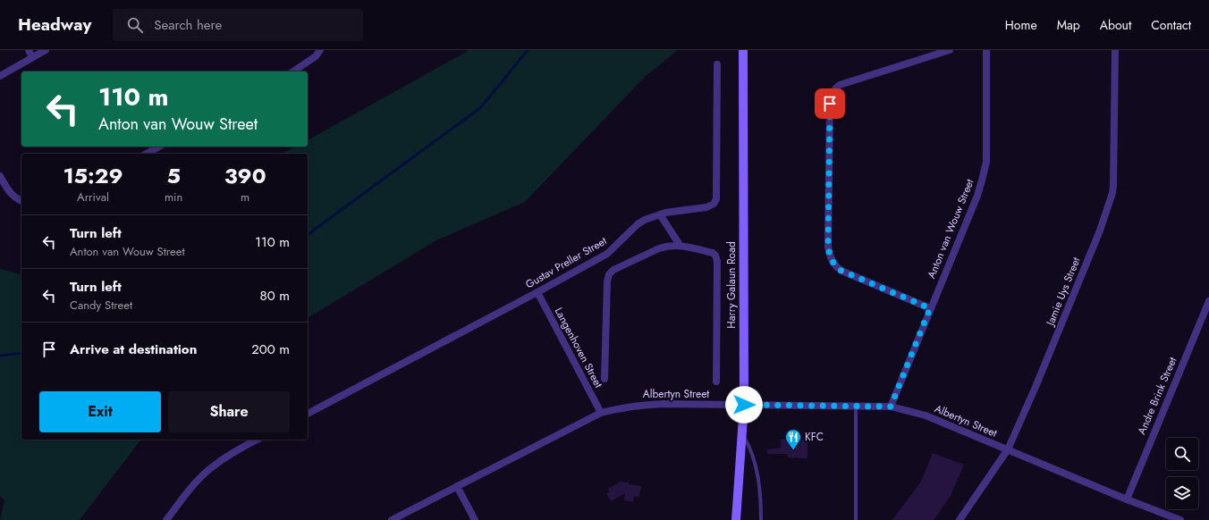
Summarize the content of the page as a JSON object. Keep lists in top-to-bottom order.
{
  "streets": {
    "main road": ["Harry Galaun Road"],
    "street": [
      "Anton van Wouw Street",
      "Gustav Preller Street",
      "Jamie Uys Street",
      "Langenhoven Street",
      "Albertyn Street",
      "Andre Brink Street"
    ]
  },
  "crossings": [
    ["Anton van Wouw Street", "Albertyn Street"],
    ["Gustav Preller Street", "Langenhoven Street"],
    ["Harry Galaun Road", "Albertyn Street"],
    ["Jamie Uys Street", "Albertyn Street"],
    ["Langenhoven Street", "Albertyn Street"],
    ["Albertyn Street", "Andre Brink Street"]
  ],
  "places": {
    "restaurant": ["KFC"]
  },
  "page": {
    "header": "Headway",
    "search": "Search here",
    "nav": [
      "Home",
      "Map",
      "About",
      "Contact"
    ],
    "turn": ["110 m", "Anton van Wouw Street"],
    "eta": [
      "15:29",
      "Arrival",
      "5",
      "min",
      "390",
      "m"
    ],
    "list": [
      {
        "name": "Turn left",
        "note": "Anton van Wouw Street",
        "value": "110 m"
      },
      {
        "name": "Turn left",
        "note": "Candy Street",
        "value": "80 m"
      },
      {
        "name": "Arrive at destination",
        "value": "200 m"
      }
    ],
    "buttons": ["Exit", "Share"]
  }
}
